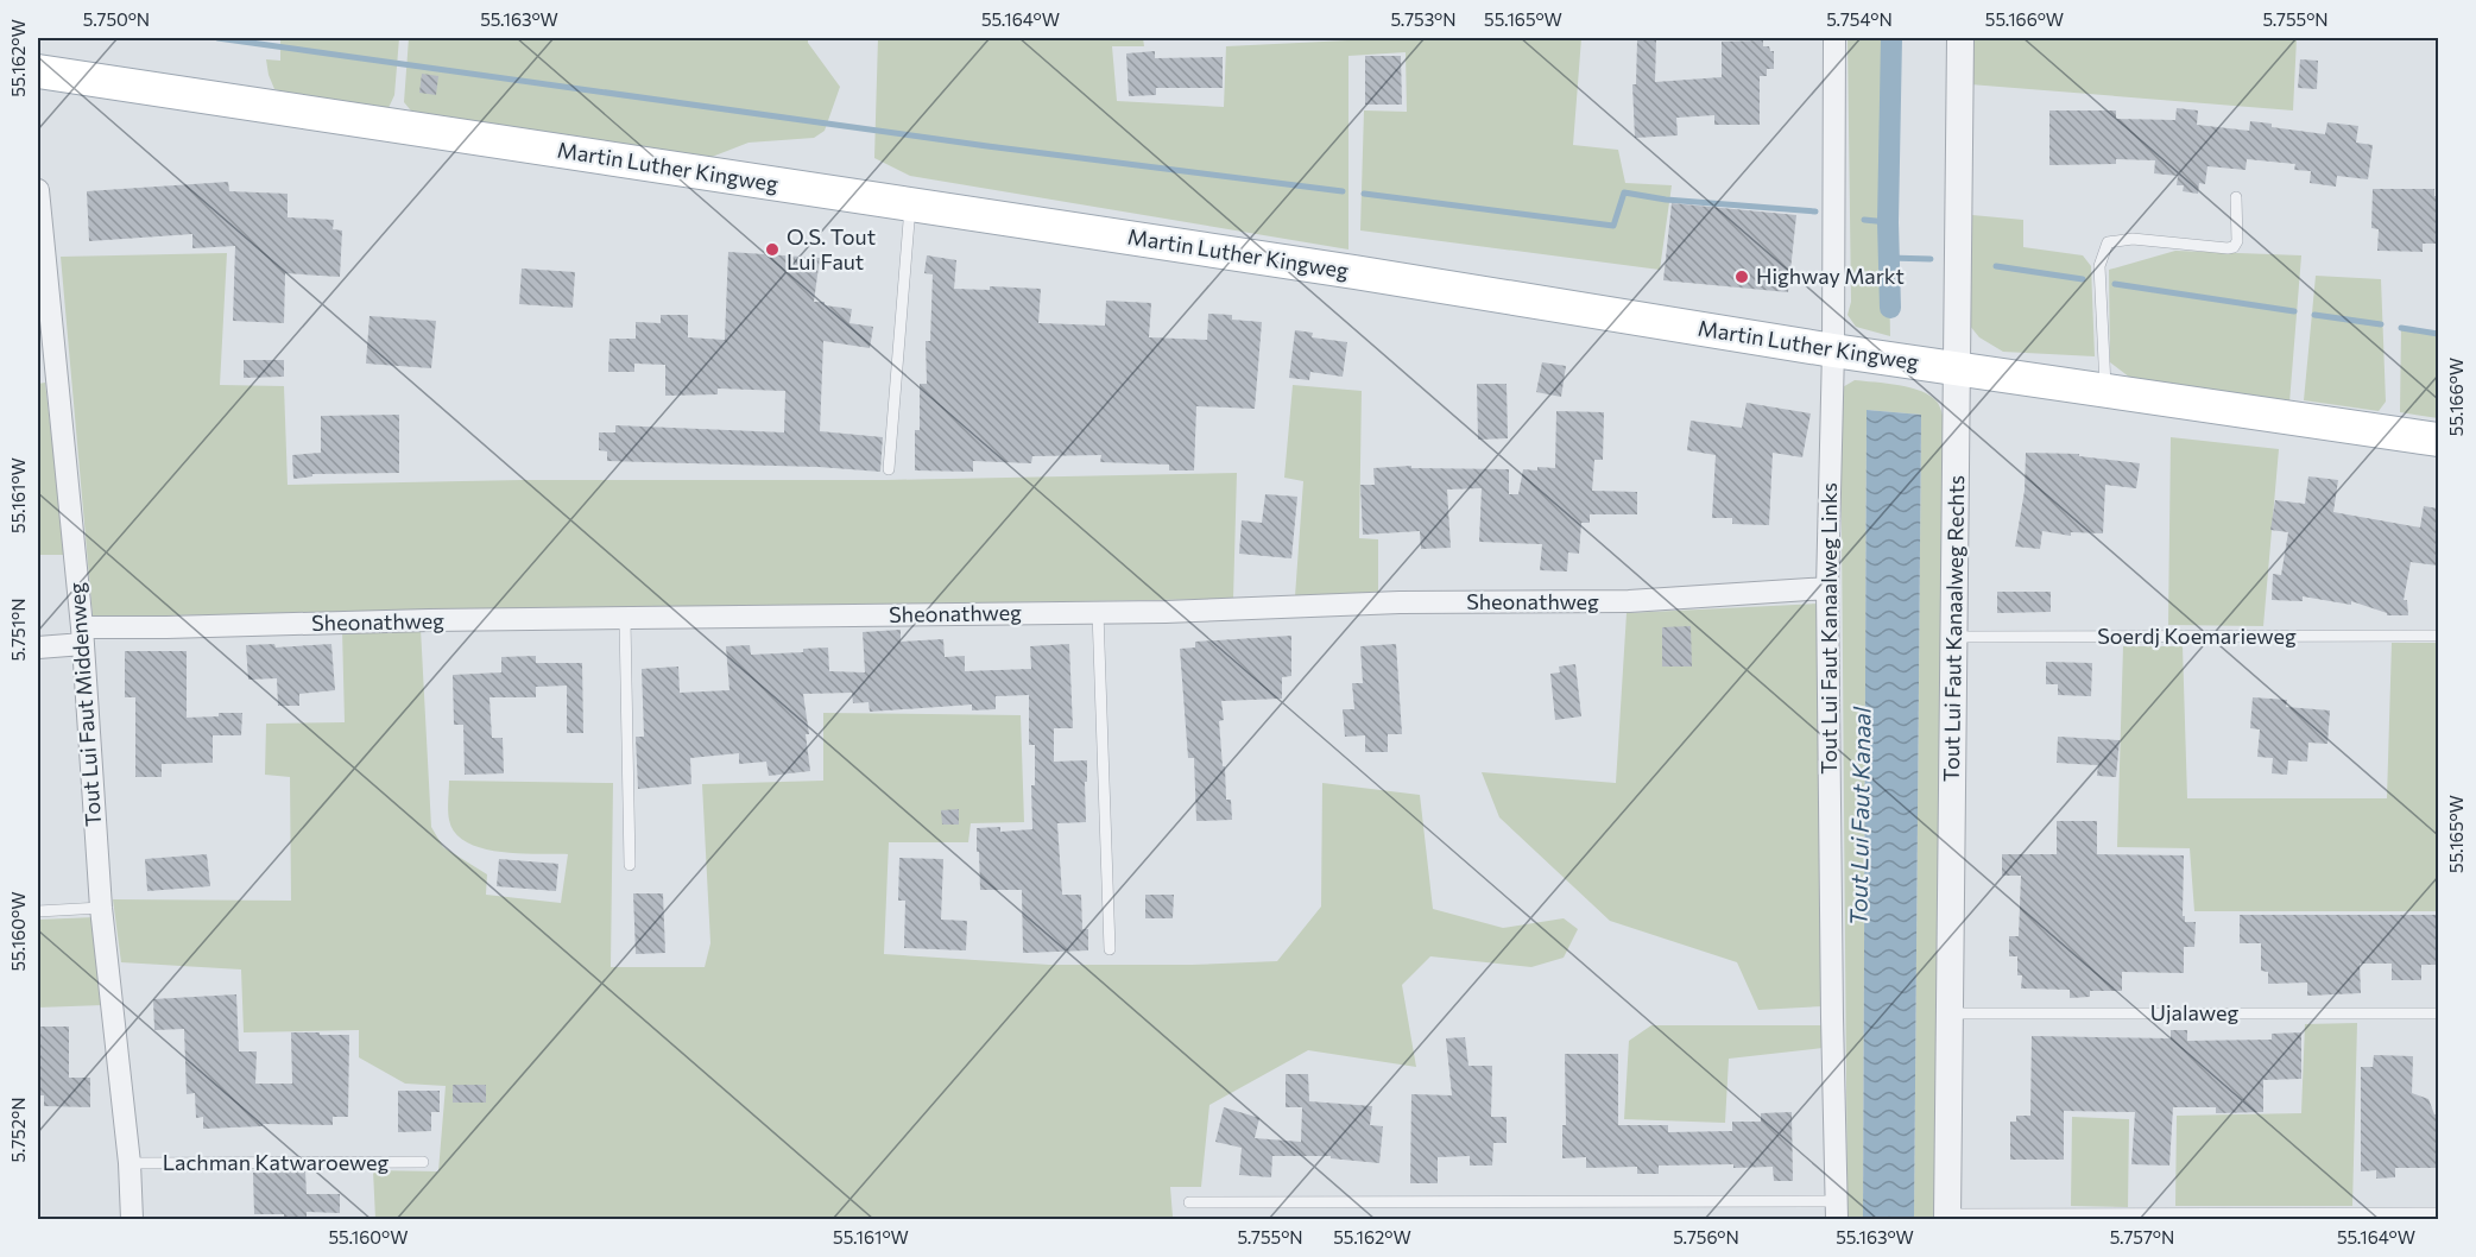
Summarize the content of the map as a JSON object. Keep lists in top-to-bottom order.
{
  "streets": {
    "main road": ["Martin Luther Kingweg"],
    "street": [
      "Sheonathweg",
      "Tout Lui Faut Kanaalweg Links",
      "Tout Lui Faut Kanaalweg Rechts",
      "Tout Lui Faut Middenweg"
    ],
    "lane": ["Soerdj Koemarieweg", "Ujalaweg", "Lachman Katwaroeweg"]
  },
  "crossings": [
    ["Martin Luther Kingweg", "Tout Lui Faut Kanaalweg Links"],
    ["Martin Luther Kingweg", "Tout Lui Faut Kanaalweg Rechts"],
    ["Sheonathweg", "Tout Lui Faut Kanaalweg Links"],
    ["Sheonathweg", "Tout Lui Faut Middenweg"],
    ["Tout Lui Faut Kanaalweg Rechts", "Soerdj Koemarieweg"],
    ["Tout Lui Faut Kanaalweg Rechts", "Ujalaweg"],
    ["Tout Lui Faut Middenweg", "Lachman Katwaroeweg"]
  ],
  "water": ["Tout Lui Faut Kanaal"],
  "places": ["O.S. Tout Lui Faut", "Highway Markt"],
  "coordinates": [
    "5.750°N",
    "55.163°W",
    "55.164°W",
    "5.753°N",
    "55.165°W",
    "5.754°N",
    "55.166°W",
    "5.755°N",
    "55.162°W",
    "55.161°W",
    "5.751°N",
    "55.160°W",
    "5.752°N",
    "5.756°N",
    "5.757°N"
  ]
}
